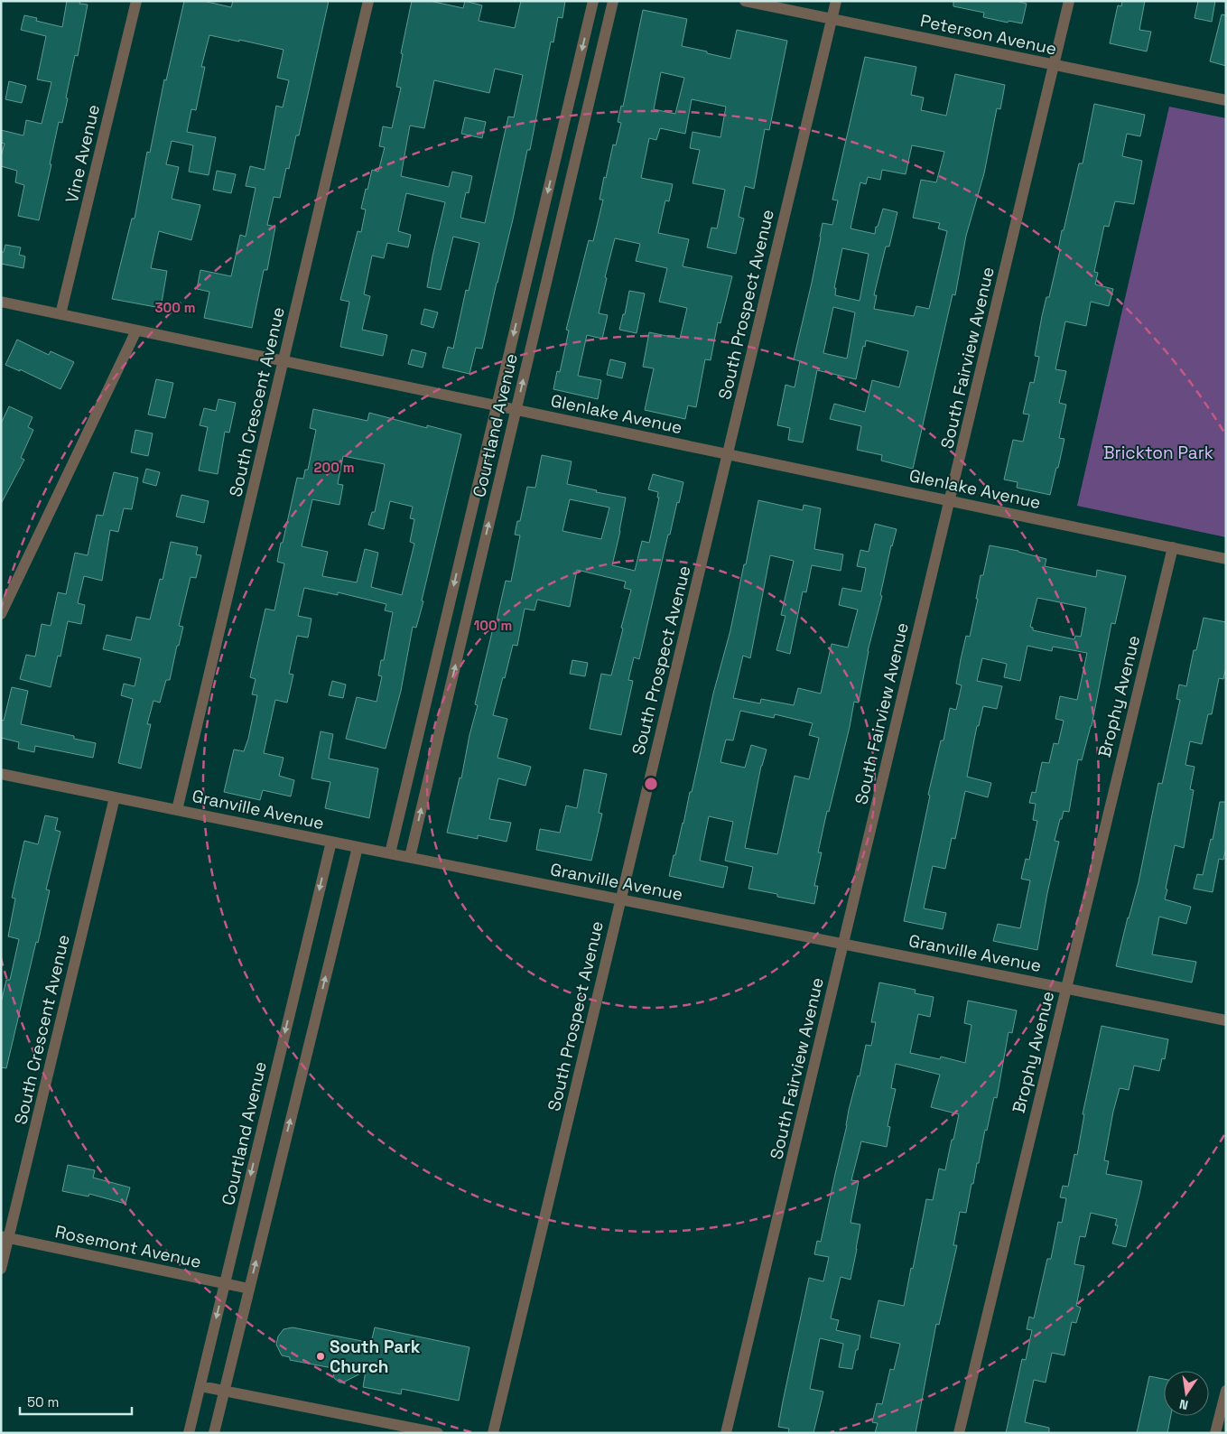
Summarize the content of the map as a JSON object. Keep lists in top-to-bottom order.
{
  "streets": {
    "street": [
      "Peterson Avenue",
      "Vine Avenue",
      "South Prospect Avenue",
      "South Fairview Avenue",
      "South Crescent Avenue",
      "Glenlake Avenue",
      "Courtland Avenue",
      "Brophy Avenue",
      "Granville Avenue",
      "Rosemont Avenue"
    ]
  },
  "crossings": [
    ["Peterson Avenue", "South Prospect Avenue"],
    ["Peterson Avenue", "South Fairview Avenue"],
    ["Vine Avenue", "Glenlake Avenue"],
    ["South Prospect Avenue", "Glenlake Avenue"],
    ["South Prospect Avenue", "Granville Avenue"],
    ["South Fairview Avenue", "Glenlake Avenue"],
    ["South Fairview Avenue", "Granville Avenue"],
    ["South Crescent Avenue", "Glenlake Avenue"],
    ["South Crescent Avenue", "Granville Avenue"],
    ["South Crescent Avenue", "Rosemont Avenue"],
    ["Glenlake Avenue", "Courtland Avenue"],
    ["Glenlake Avenue", "Brophy Avenue"],
    ["Courtland Avenue", "Granville Avenue"],
    ["Courtland Avenue", "Rosemont Avenue"],
    ["Brophy Avenue", "Granville Avenue"]
  ],
  "parks": ["Brickton Park"],
  "places": ["South Park Church"],
  "scale_bar": "50 m",
  "north": "bottom",
  "rings": ["300 m", "200 m", "100 m"]
}
